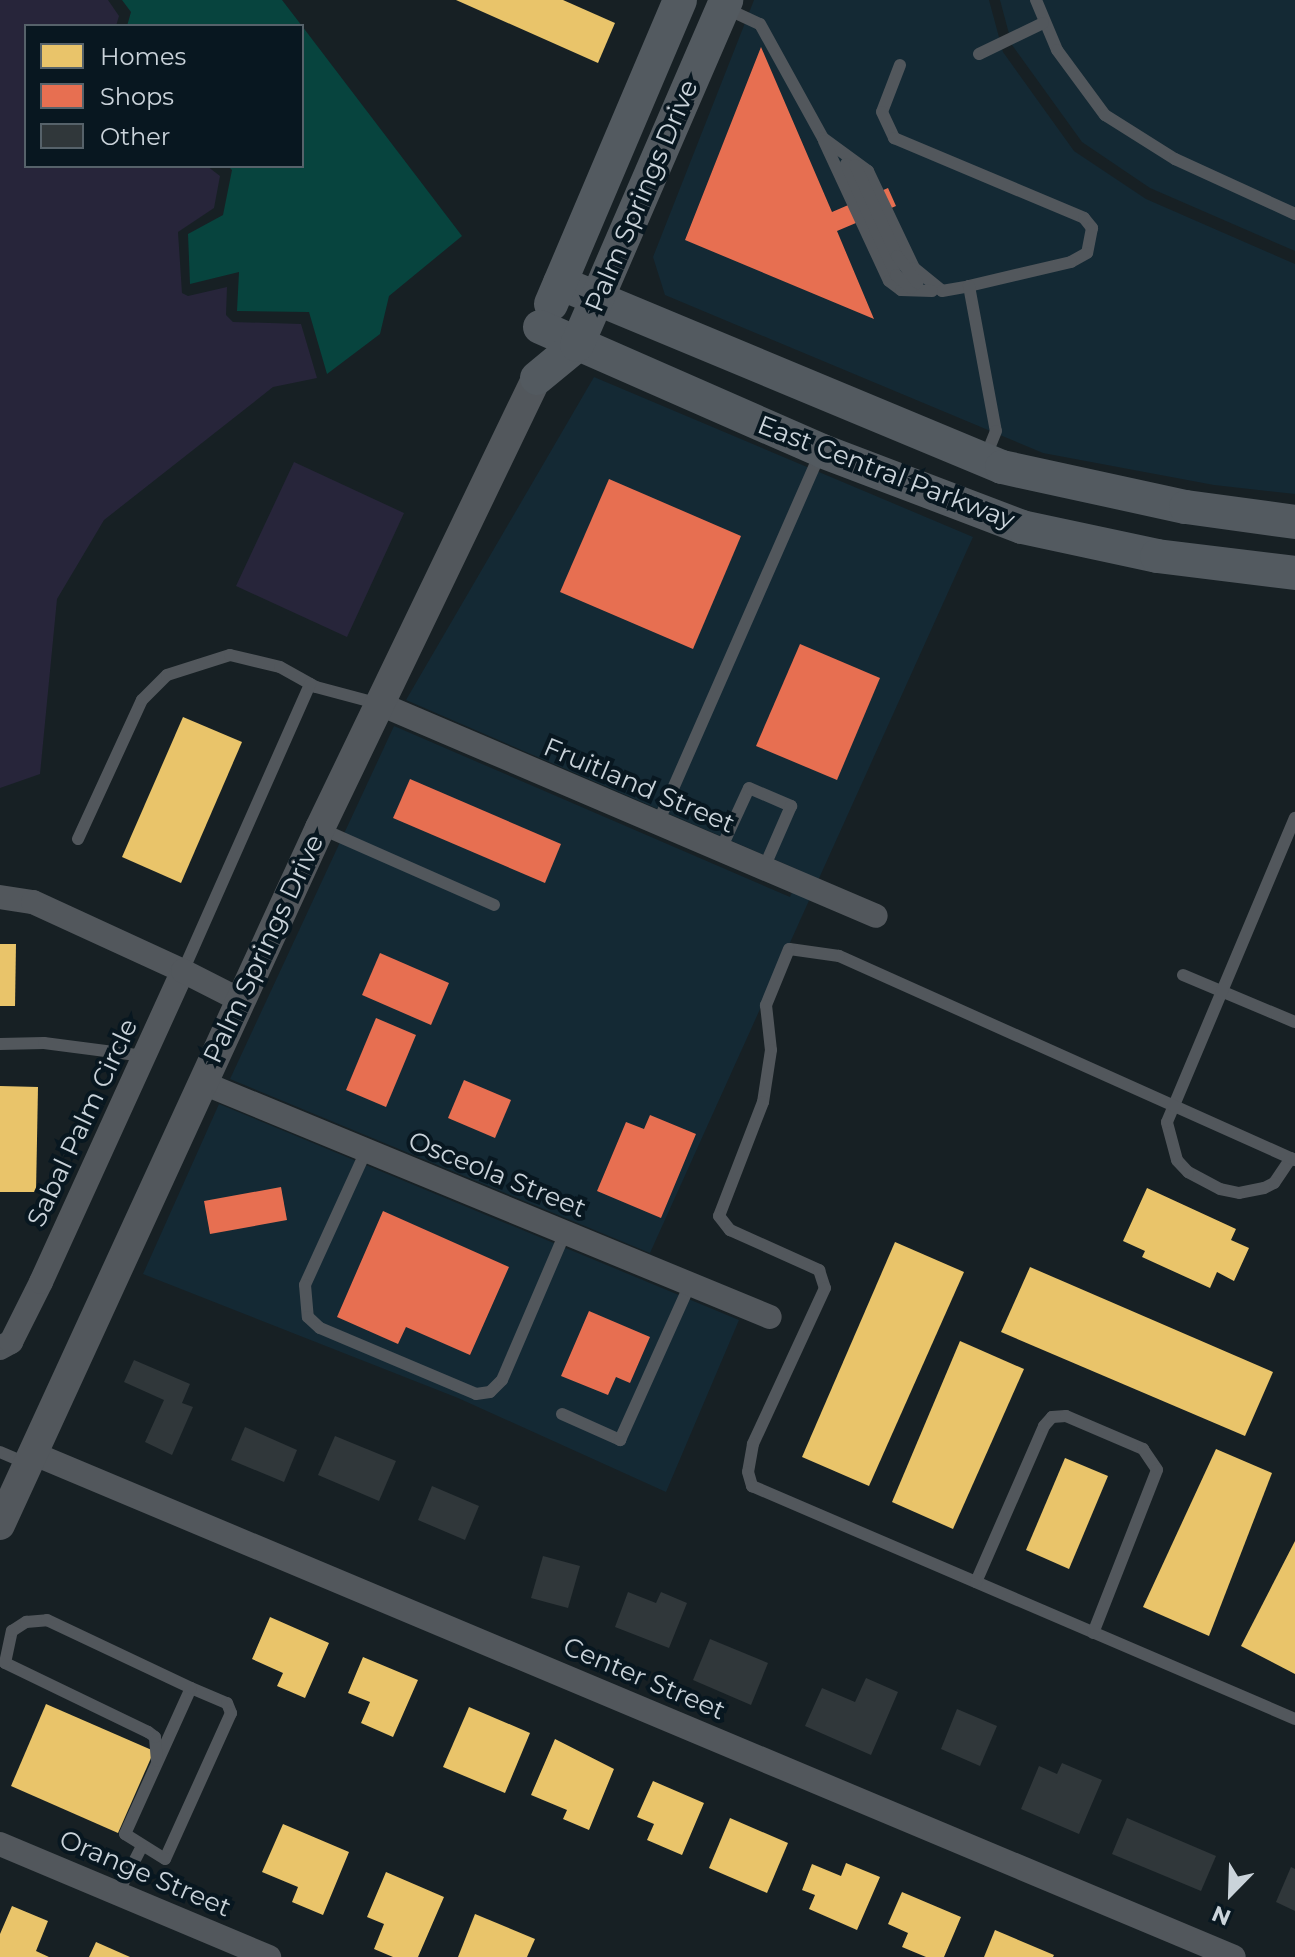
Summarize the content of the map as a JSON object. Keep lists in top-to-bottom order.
{
  "streets": {
    "main road": ["Palm Springs Drive", "East Central Parkway"],
    "street": [
      "Fruitland Street",
      "Sabal Palm Circle",
      "Osceola Street",
      "Center Street",
      "Orange Street"
    ]
  },
  "crossings": [
    ["Palm Springs Drive", "East Central Parkway"],
    ["Palm Springs Drive", "Fruitland Street"],
    ["Palm Springs Drive", "Osceola Street"],
    ["Palm Springs Drive", "Center Street"]
  ],
  "legend": ["Homes", "Shops", "Other"],
  "north": "bottom left"
}
